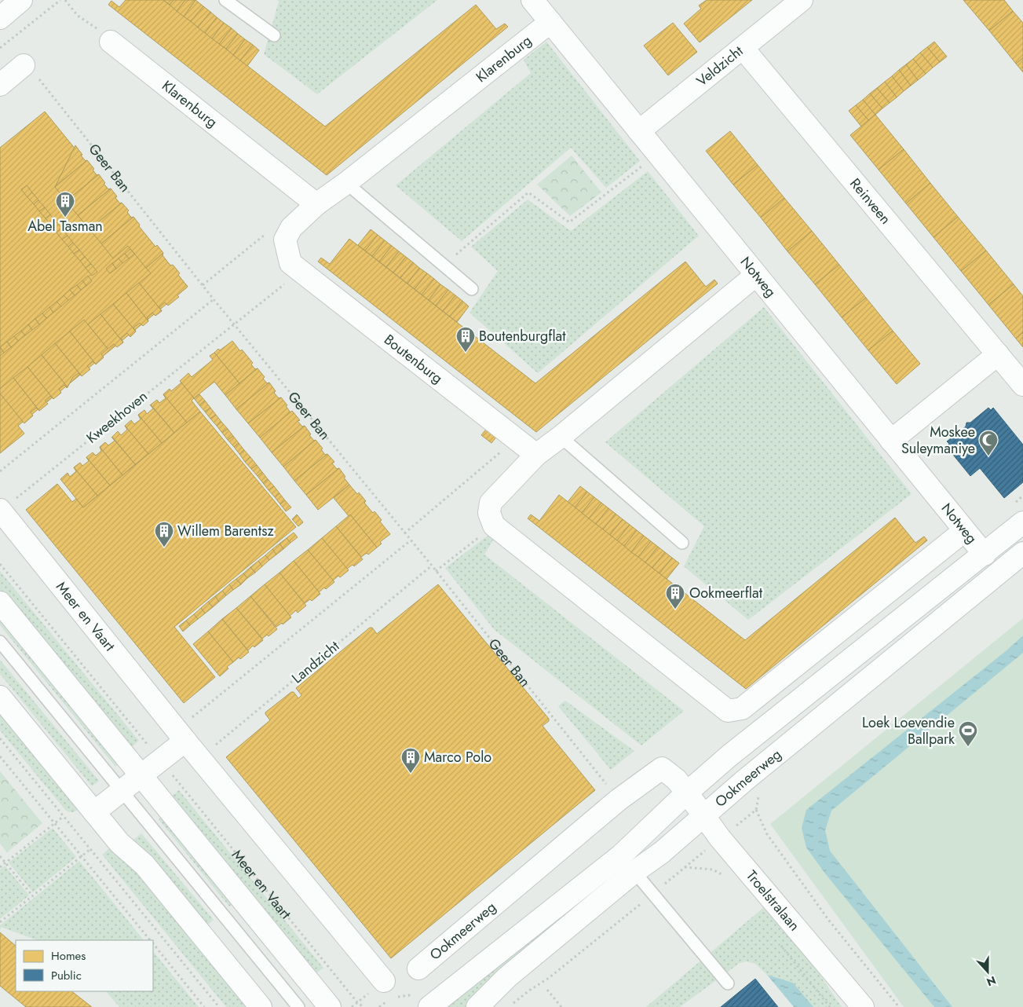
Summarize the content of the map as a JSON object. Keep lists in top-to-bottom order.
{
  "streets": {
    "street": [
      "Klarenburg",
      "Veldzicht",
      "Reinveen",
      "Notweg",
      "Boutenburg",
      "Meer en Vaart",
      "Ookmeerweg",
      "Troelstralaan"
    ],
    "path": ["Geer Ban", "Kweekhoven", "Landzicht"]
  },
  "crossings": [
    ["Klarenburg", "Notweg"],
    ["Klarenburg", "Boutenburg"],
    ["Klarenburg", "Kweekhoven"],
    ["Veldzicht", "Reinveen"],
    ["Veldzicht", "Notweg"],
    ["Geer Ban", "Kweekhoven"],
    ["Geer Ban", "Landzicht"],
    ["Geer Ban", "Ookmeerweg"],
    ["Boutenburg", "Kweekhoven"],
    ["Kweekhoven", "Meer en Vaart"],
    ["Meer en Vaart", "Landzicht"],
    ["Ookmeerweg", "Troelstralaan"]
  ],
  "places": {
    "building": [
      "Abel Tasman",
      "Boutenburgflat",
      "Willem Barentsz",
      "Ookmeerflat",
      "Marco Polo"
    ],
    "mosque": ["Moskee Suleymaniye"],
    "sports": ["Loek Loevendie Ballpark"]
  },
  "legend": ["Homes", "Public"],
  "north": "bottom"
}
